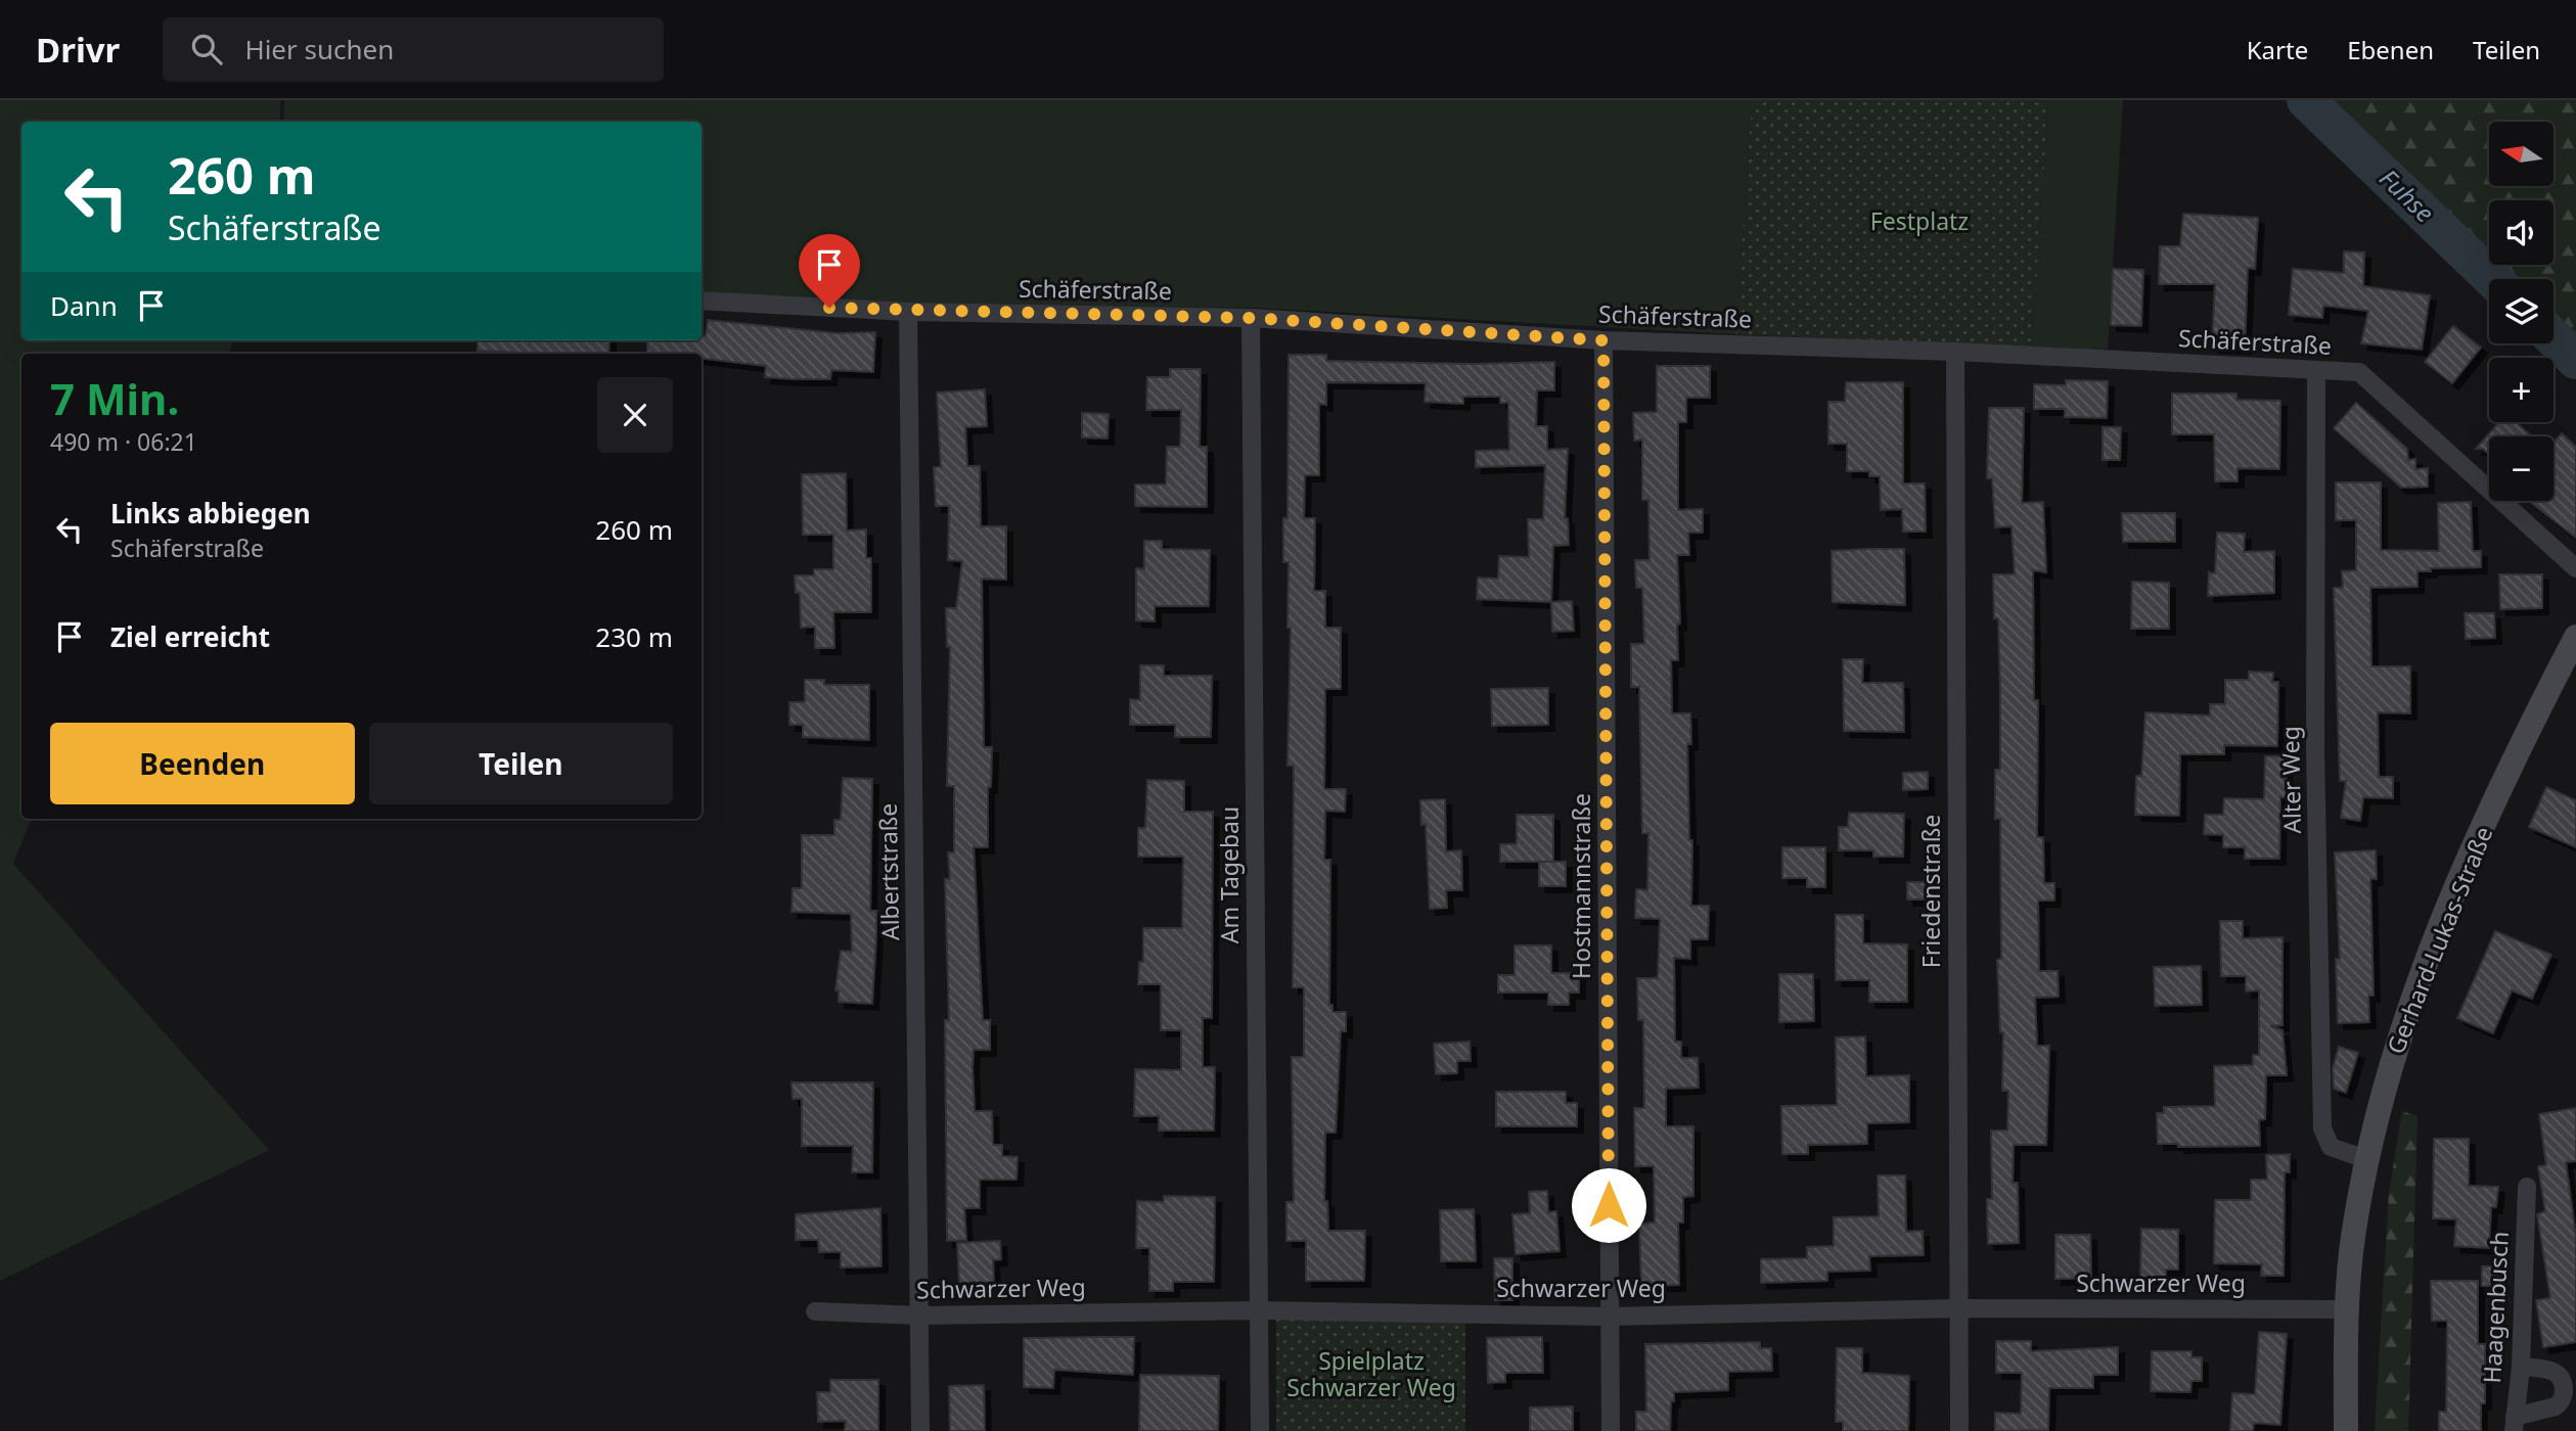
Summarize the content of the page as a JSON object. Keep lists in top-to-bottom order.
{
  "streets": {
    "street": [
      "Schäferstraße",
      "Alter Weg",
      "Albertstraße",
      "Am Tagebau",
      "Hostmannstraße",
      "Friedenstraße",
      "Gerhard-Lukas-Straße",
      "Schwarzer Weg",
      "Haagenbusch"
    ]
  },
  "crossings": [
    ["Schäferstraße", "Alter Weg"],
    ["Schäferstraße", "Albertstraße"],
    ["Schäferstraße", "Am Tagebau"],
    ["Schäferstraße", "Hostmannstraße"],
    ["Schäferstraße", "Friedenstraße"],
    ["Alter Weg", "Gerhard-Lukas-Straße"],
    ["Albertstraße", "Schwarzer Weg"],
    ["Am Tagebau", "Schwarzer Weg"],
    ["Hostmannstraße", "Schwarzer Weg"],
    ["Friedenstraße", "Schwarzer Weg"],
    ["Gerhard-Lukas-Straße", "Schwarzer Weg"]
  ],
  "water": ["Fuhse"],
  "parks": ["Festplatz", "Spielplatz Schwarzer Weg"],
  "north": "left",
  "page": {
    "header": "Drivr",
    "search": "Hier suchen",
    "nav": ["Karte", "Ebenen", "Teilen"],
    "map_buttons": ["+", "−"],
    "turn": ["260 m", "Schäferstraße"],
    "then": "Dann",
    "heading": ["7 Min.", "490 m · 06:21"],
    "list": [
      {
        "name": "Links abbiegen",
        "note": "Schäferstraße",
        "value": "260 m"
      },
      {
        "name": "Ziel erreicht",
        "value": "230 m"
      }
    ],
    "buttons": ["Beenden", "Teilen"]
  }
}
